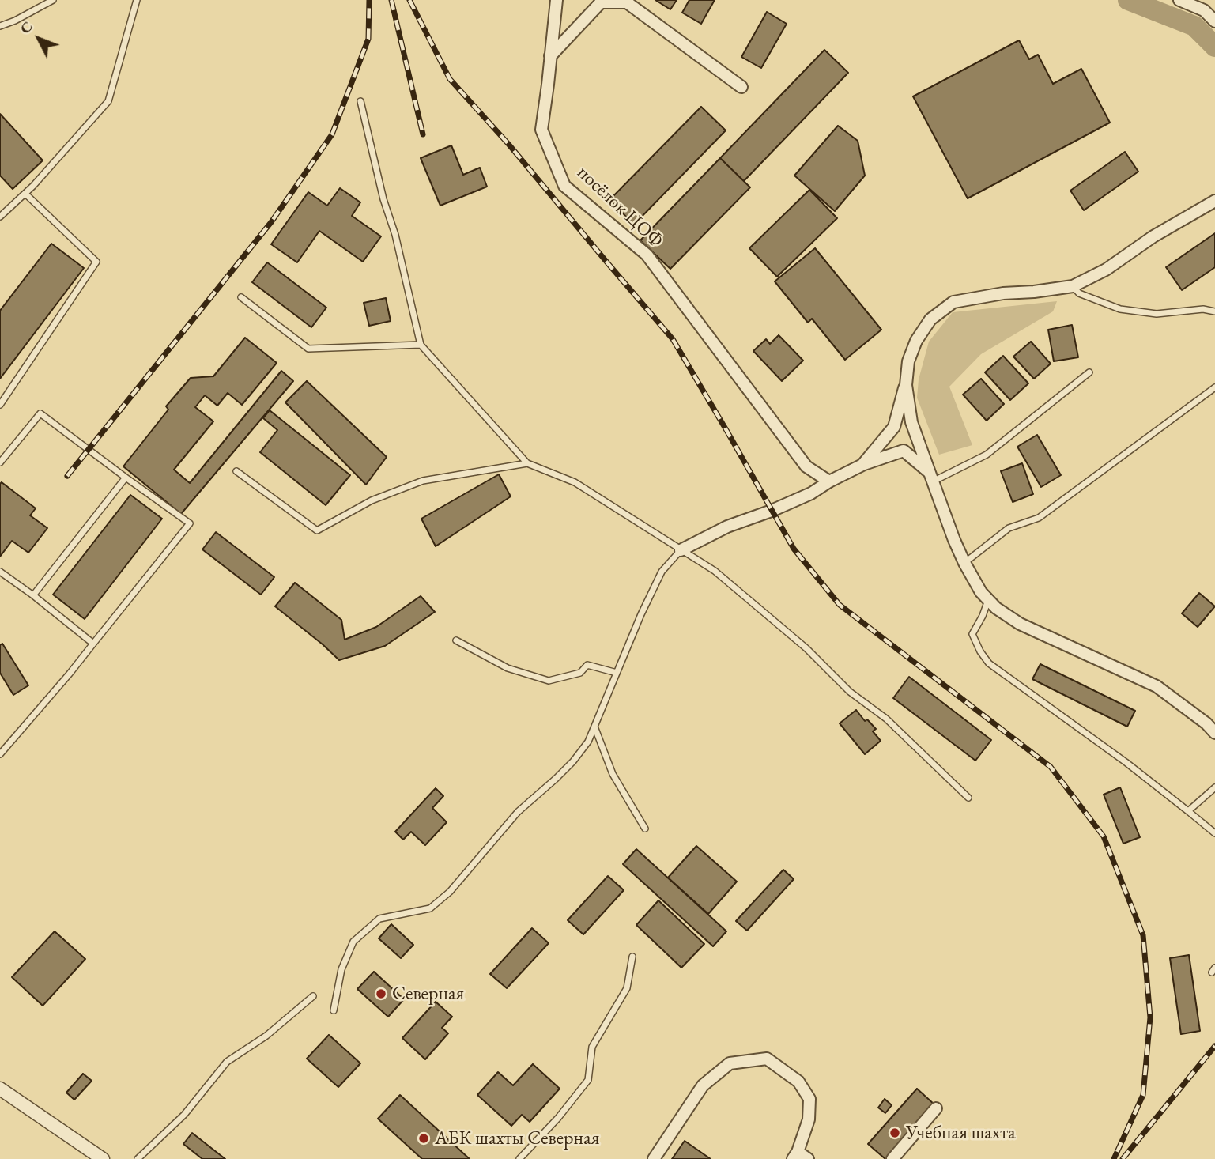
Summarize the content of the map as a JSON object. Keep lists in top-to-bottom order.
{
  "streets": {
    "street": ["посёлок ЦОФ"]
  },
  "places": ["Северная", "Учебная шахта", "АБК шахты Северная"],
  "north": "top left"
}
